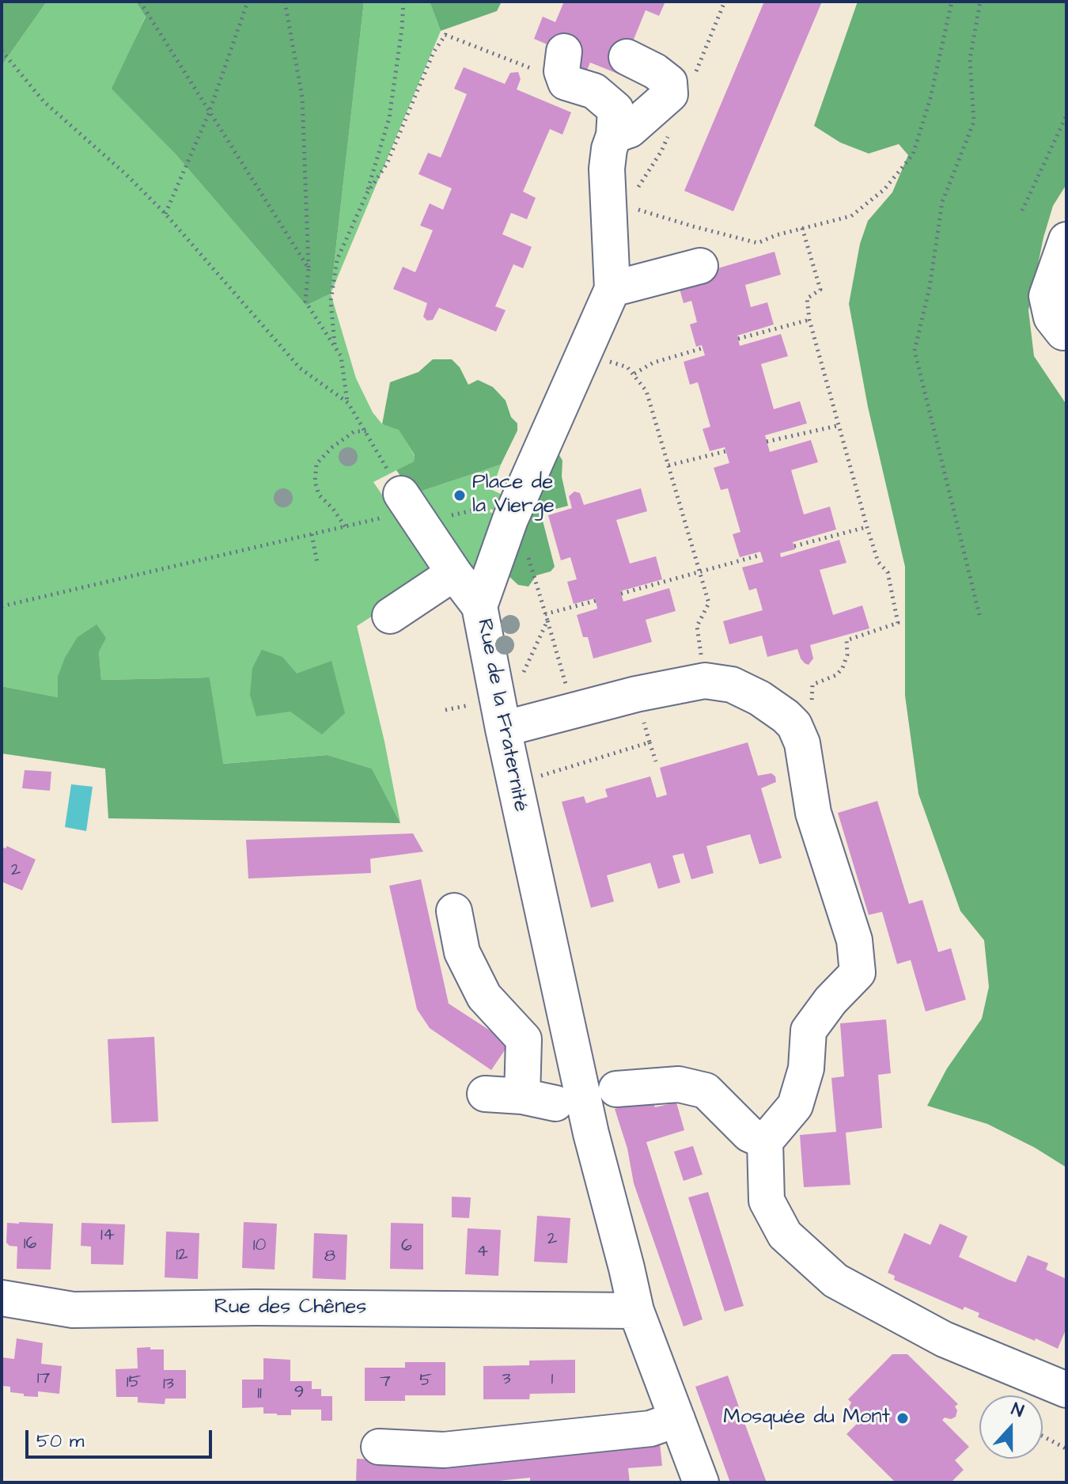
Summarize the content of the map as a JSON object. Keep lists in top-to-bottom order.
{
  "streets": {
    "street": ["Rue de la Fraternité", "Rue des Chênes"]
  },
  "crossings": [
    ["Rue de la Fraternité", "Rue des Chênes"]
  ],
  "places": ["Place de la Vierge", "Mosquée du Mont"],
  "house_numbers": [
    "2",
    "14",
    "2",
    "16",
    "10",
    "6",
    "4",
    "12",
    "8",
    "17",
    "3",
    "1",
    "5",
    "7",
    "15",
    "13",
    "9",
    "11"
  ],
  "scale_bar": "50 m",
  "north": "top"
}
